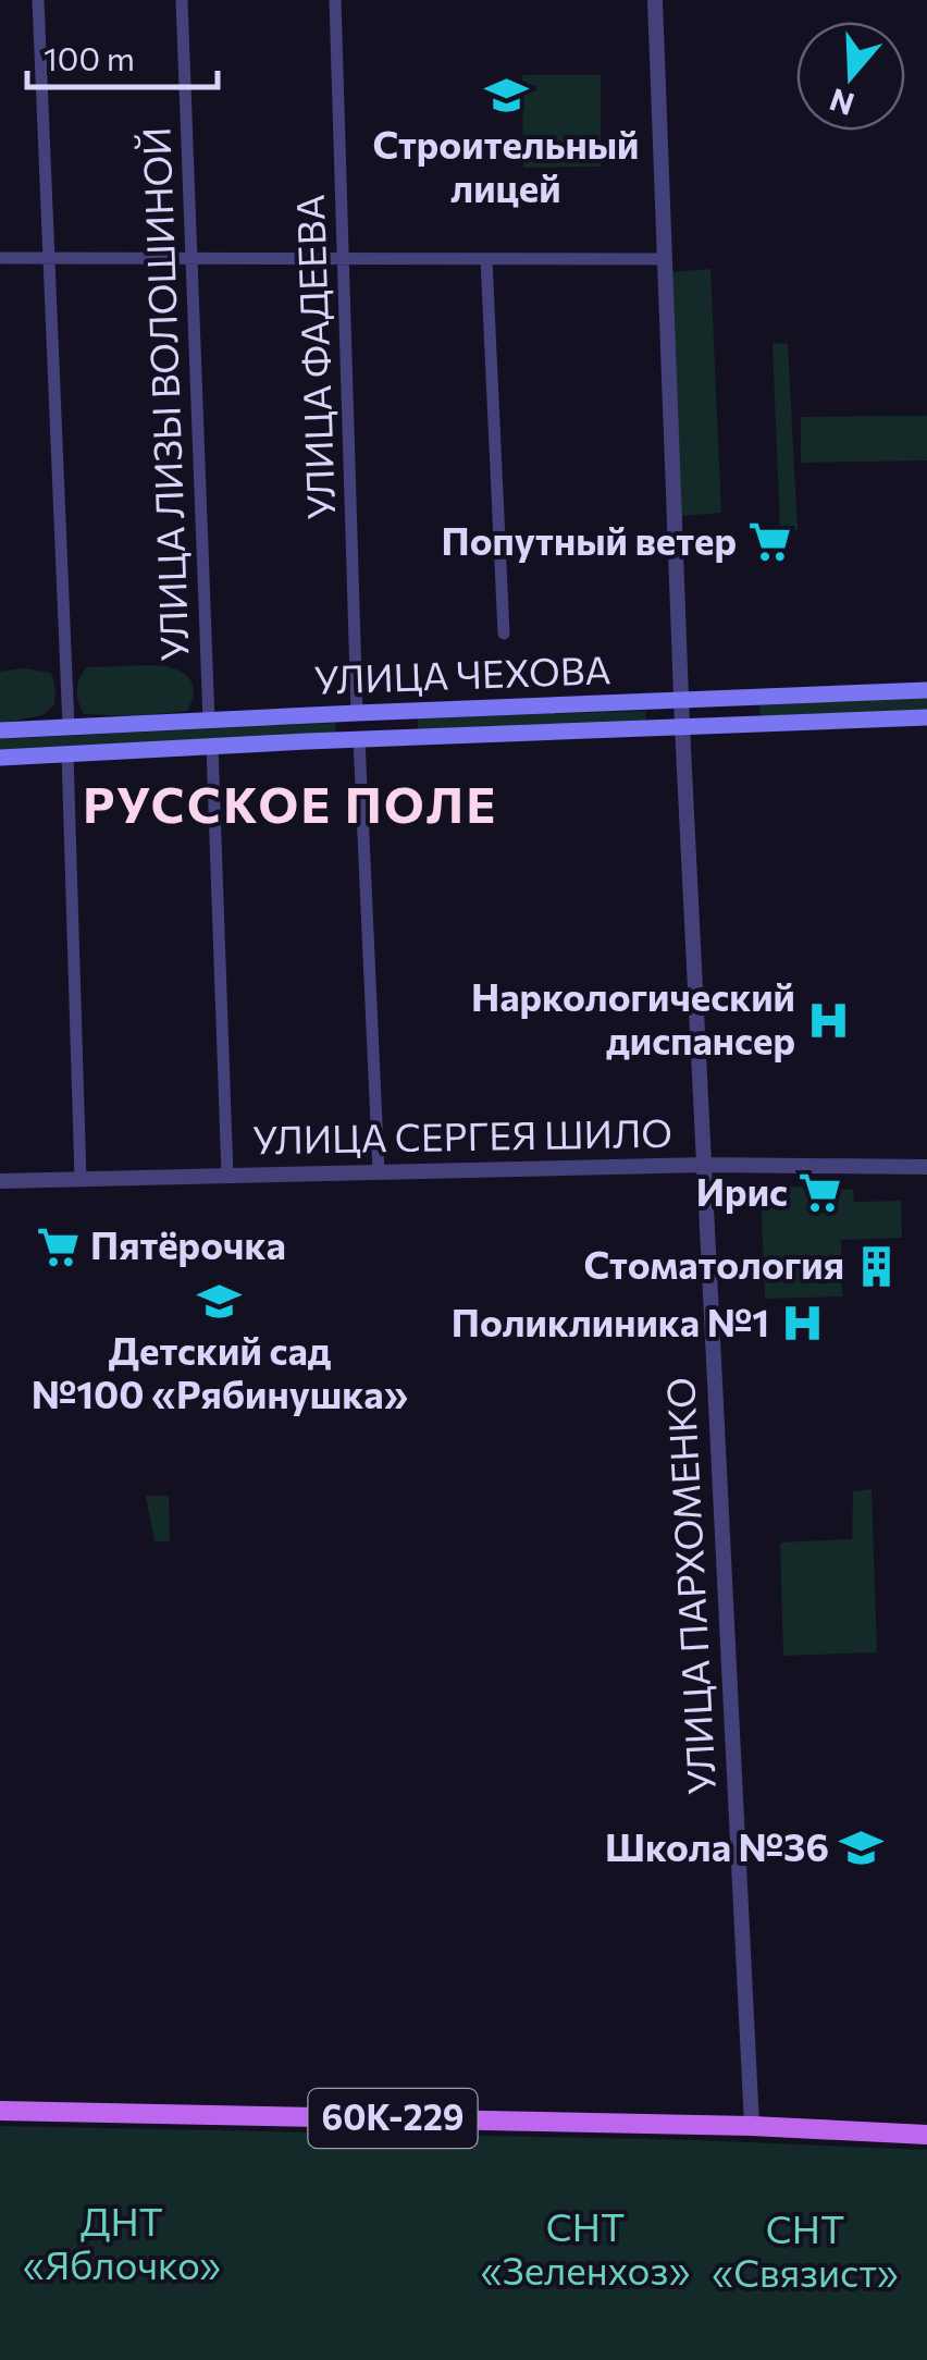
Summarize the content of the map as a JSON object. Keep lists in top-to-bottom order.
{
  "streets": {
    "main road": ["УЛИЦА ЧЕХОВА", "60К-229"],
    "street": [
      "УЛИЦА ФАДЕЕВА",
      "УЛИЦА ЛИЗЫ ВОЛОШИНОЙ",
      "УЛИЦА СЕРГЕЯ ШИЛО",
      "УЛИЦА ПАРХОМЕНКО"
    ]
  },
  "crossings": [
    ["УЛИЦА ФАДЕЕВА", "УЛИЦА ЧЕХОВА"],
    ["УЛИЦА ЛИЗЫ ВОЛОШИНОЙ", "УЛИЦА ЧЕХОВА"],
    ["УЛИЦА ЧЕХОВА", "УЛИЦА ПАРХОМЕНКО"],
    ["УЛИЦА СЕРГЕЯ ШИЛО", "УЛИЦА ПАРХОМЕНКО"],
    ["УЛИЦА ПАРХОМЕНКО", "60К-229"]
  ],
  "districts": ["РУССКОЕ ПОЛЕ"],
  "parks": ["ДНТ «Яблочко»", "СНТ «Зеленхоз»", "СНТ «Связист»"],
  "places": {
    "school or university": ["Строительный лицей", "Детский сад №100 «Рябинушка»", "Школа №36"],
    "supermarket": ["Попутный ветер", "Ирис", "Пятёрочка"],
    "hospital": ["Наркологический диспансер", "Поликлиника №1"],
    "building": ["Стоматология"]
  },
  "scale_bar": "100 m",
  "north": "bottom"
}
